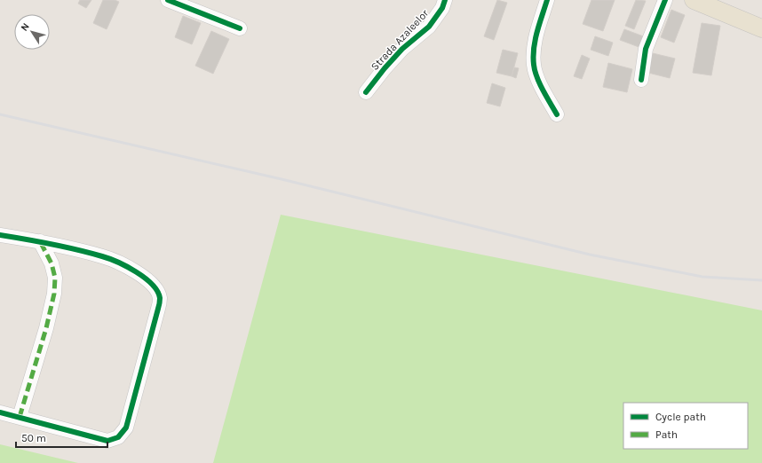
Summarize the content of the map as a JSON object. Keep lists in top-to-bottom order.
{
  "streets": {
    "street": ["Strada Azaleelor"]
  },
  "legend": ["Cycle path", "Path"],
  "scale_bar": "50 m",
  "north": "top left"
}
